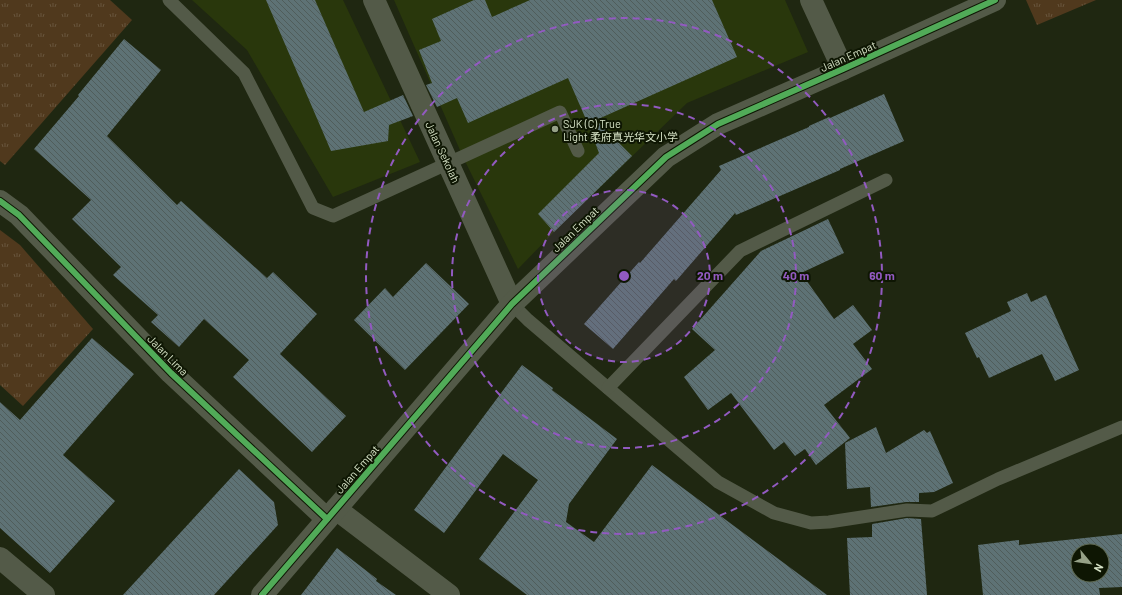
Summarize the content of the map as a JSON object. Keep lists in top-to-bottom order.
{
  "streets": {
    "street": ["Jalan Empat", "Jalan Sekolah", "Jalan Lima"]
  },
  "crossings": [
    ["Jalan Empat", "Jalan Sekolah"],
    ["Jalan Empat", "Jalan Lima"]
  ],
  "places": ["SJK (C) True Light 柔府真光华文小学"],
  "north": "bottom right",
  "rings": ["20 m", "40 m", "60 m"]
}
